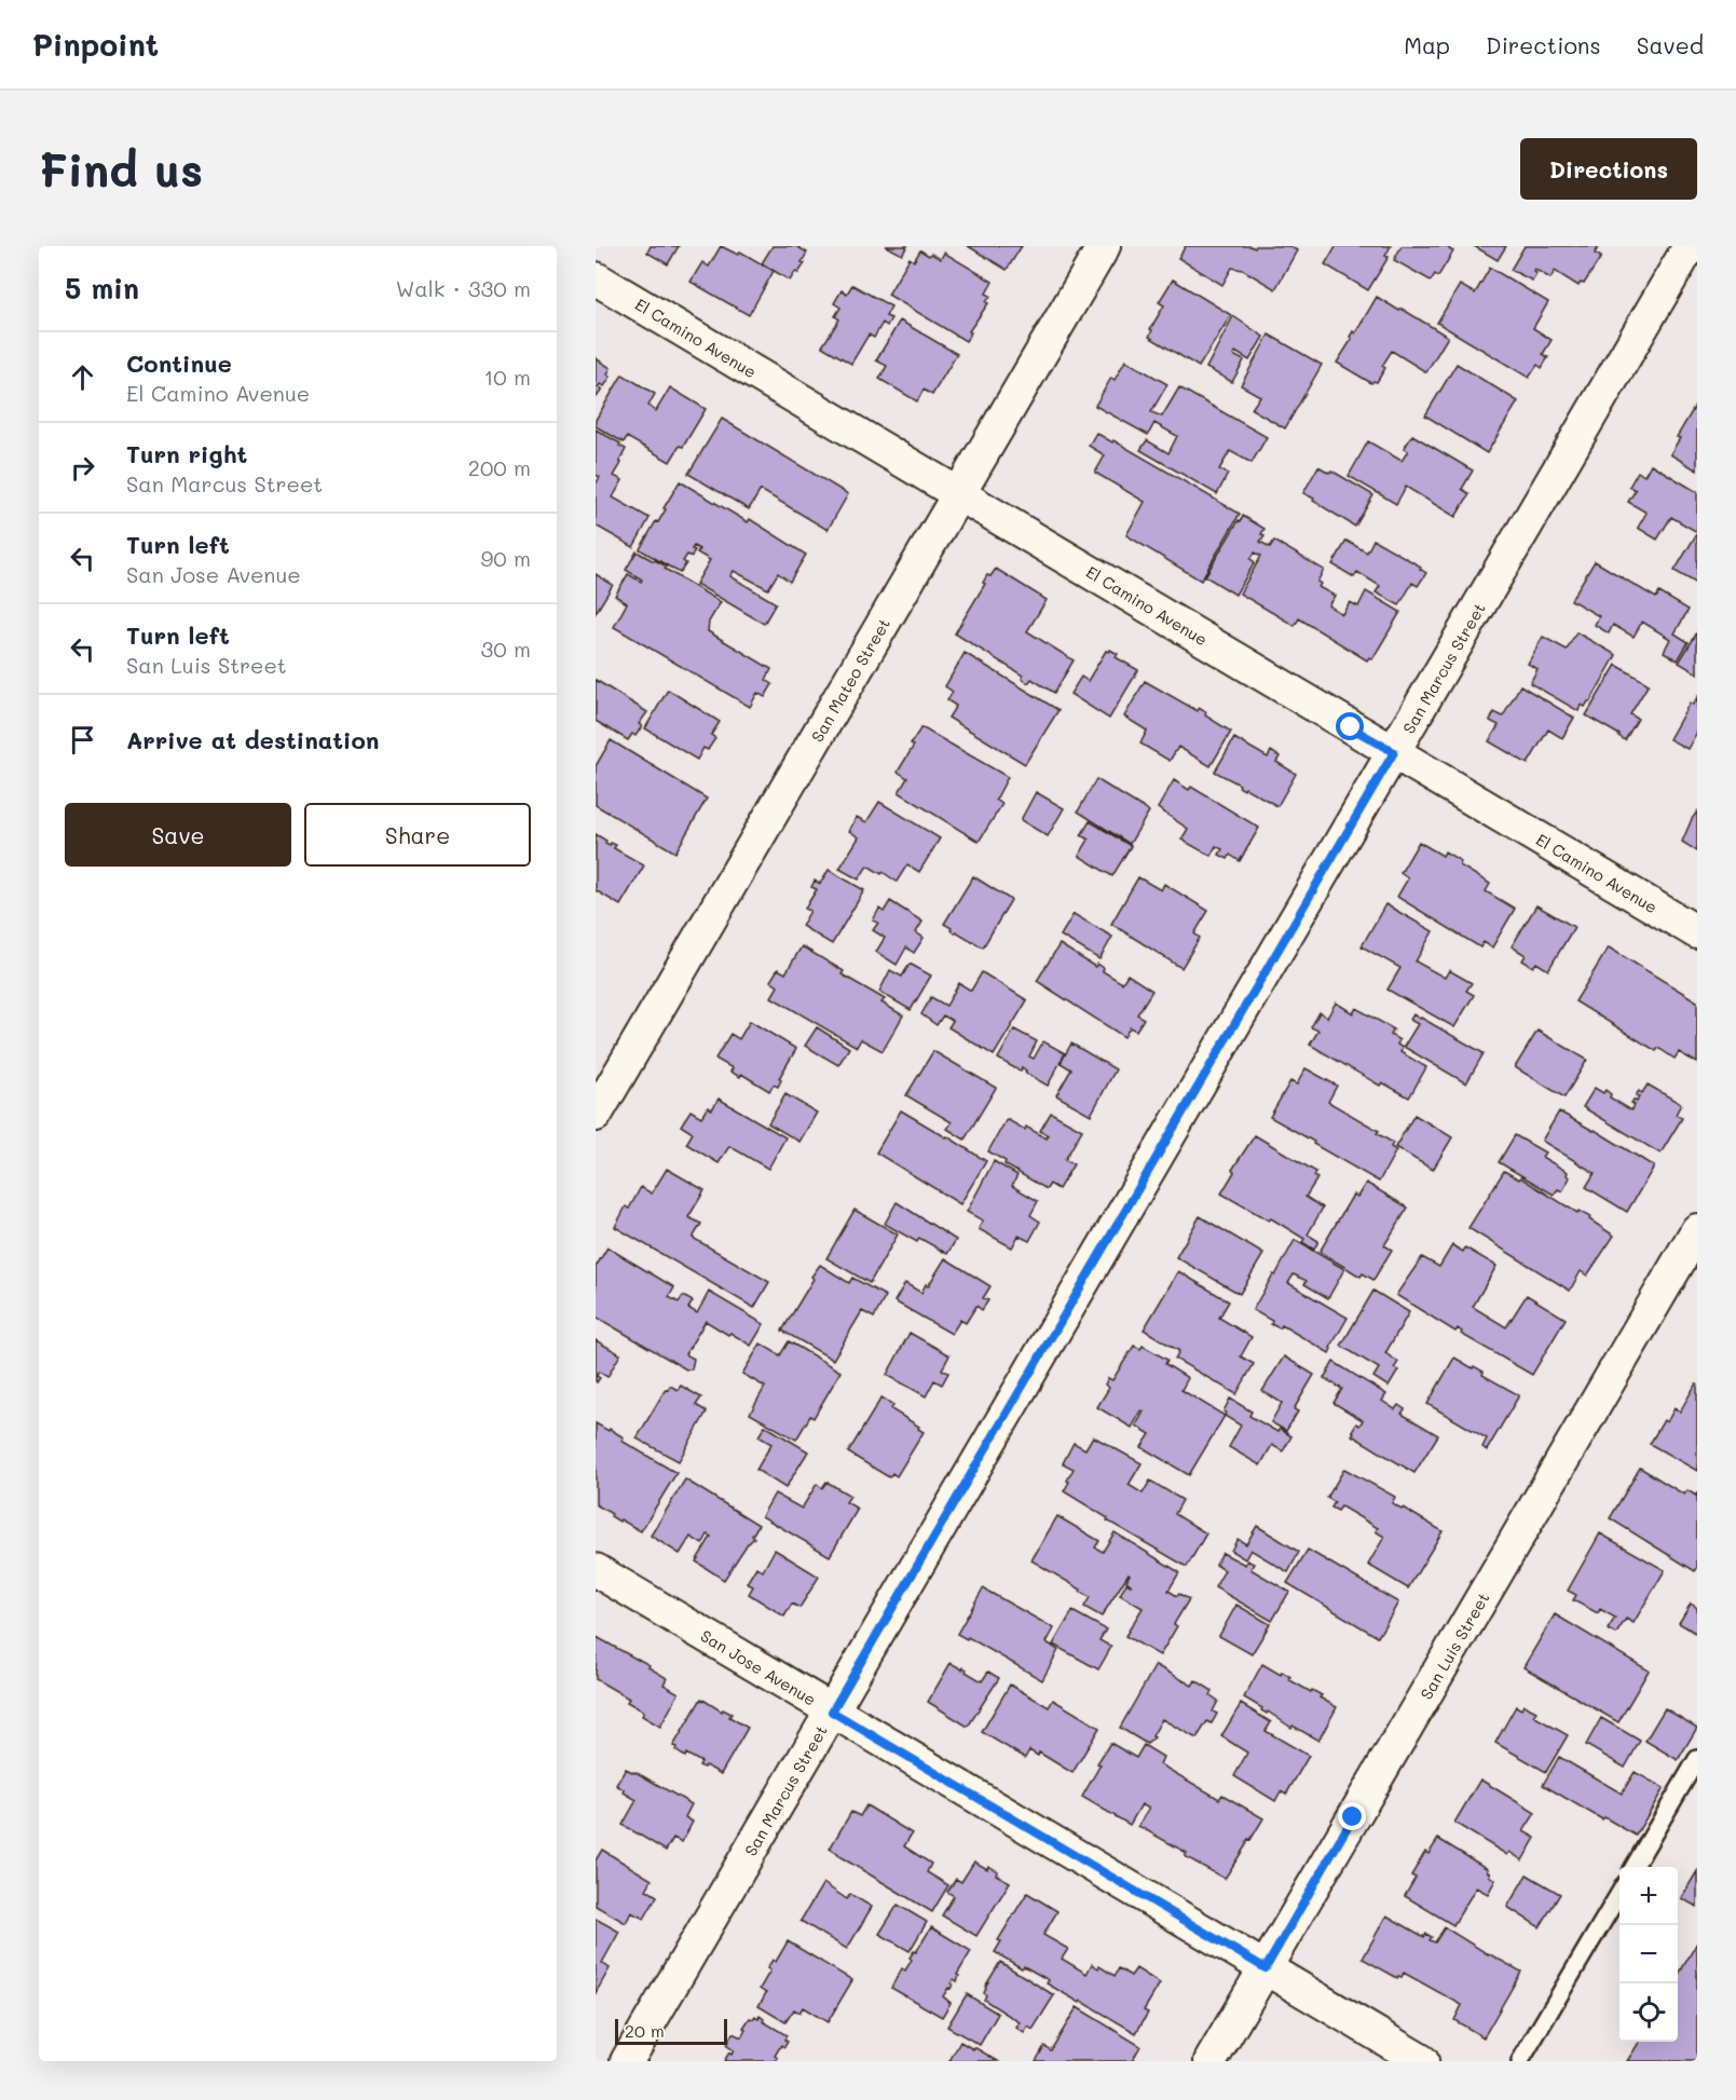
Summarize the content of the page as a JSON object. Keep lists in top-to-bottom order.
{
  "streets": {
    "street": [
      "El Camino Avenue",
      "San Marcus Street",
      "San Mateo Street",
      "San Luis Street",
      "San Jose Avenue"
    ]
  },
  "crossings": [
    ["El Camino Avenue", "San Marcus Street"],
    ["El Camino Avenue", "San Mateo Street"],
    ["San Marcus Street", "San Jose Avenue"],
    ["San Luis Street", "San Jose Avenue"]
  ],
  "scale_bar": "20 m",
  "page": {
    "header": "Pinpoint",
    "nav": ["Map", "Directions", "Saved"],
    "buttons": [
      "Directions",
      ["Save", "Share"]
    ],
    "title": "Find us",
    "heading": ["5 min", "Walk · 330 m"],
    "list": [
      ["Continue", "El Camino Avenue", "10 m"],
      ["Turn right", "San Marcus Street", "200 m"],
      ["Turn left", "San Jose Avenue", "90 m"],
      ["Turn left", "San Luis Street", "30 m"],
      "Arrive at destination"
    ],
    "map_buttons": ["+", "−"],
    "scale": "20 m"
  }
}
